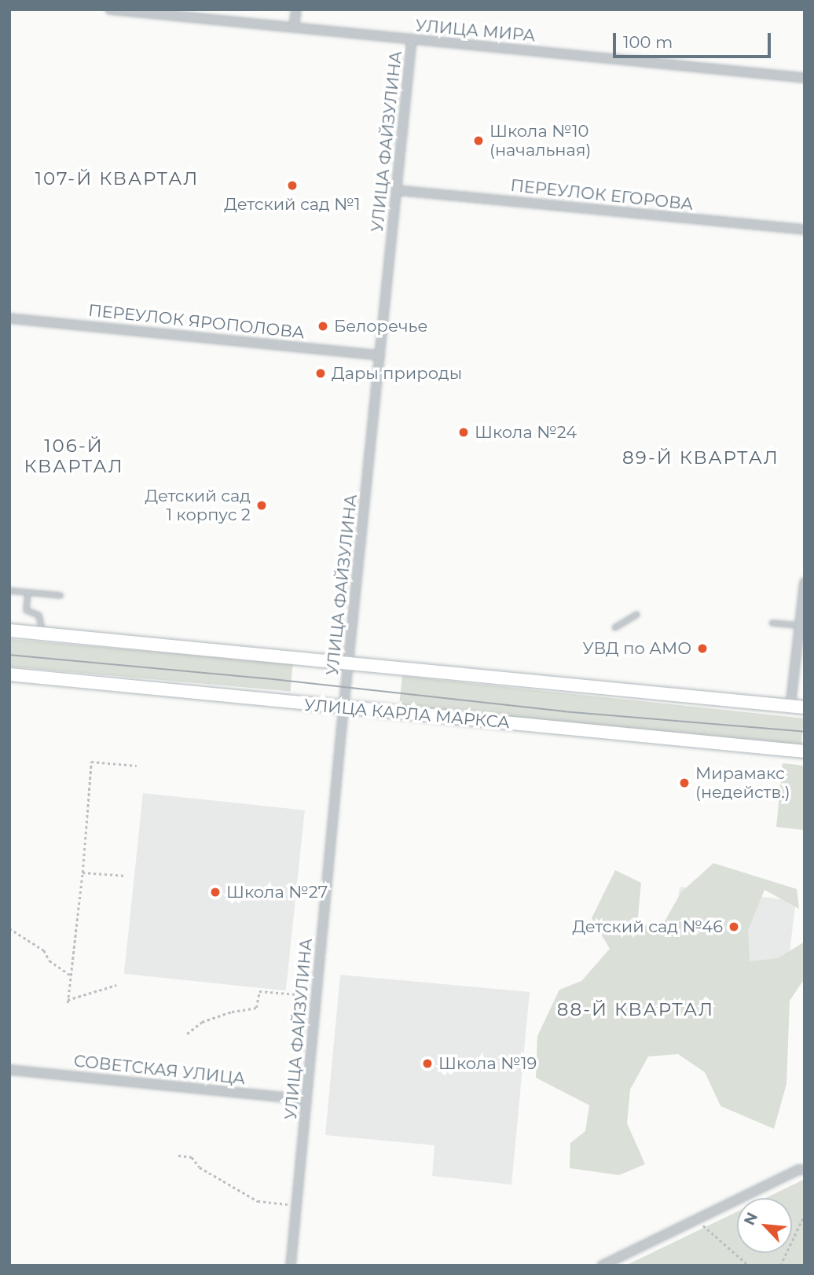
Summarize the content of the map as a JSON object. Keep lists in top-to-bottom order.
{
  "streets": {
    "main road": ["УЛИЦА КАРЛА МАРКСА"],
    "street": [
      "УЛИЦА МИРА",
      "УЛИЦА ФАЙЗУЛИНА",
      "ПЕРЕУЛОК ЕГОРОВА",
      "ПЕРЕУЛОК ЯРОПОЛОВА",
      "СОВЕТСКАЯ УЛИЦА"
    ]
  },
  "crossings": [
    ["УЛИЦА МИРА", "УЛИЦА ФАЙЗУЛИНА"],
    ["УЛИЦА ФАЙЗУЛИНА", "ПЕРЕУЛОК ЕГОРОВА"],
    ["УЛИЦА ФАЙЗУЛИНА", "ПЕРЕУЛОК ЯРОПОЛОВА"],
    ["УЛИЦА ФАЙЗУЛИНА", "УЛИЦА КАРЛА МАРКСА"],
    ["УЛИЦА ФАЙЗУЛИНА", "СОВЕТСКАЯ УЛИЦА"]
  ],
  "districts": [
    "107-Й КВАРТАЛ",
    "106-Й КВАРТАЛ",
    "89-Й КВАРТАЛ",
    "88-Й КВАРТАЛ"
  ],
  "places": [
    "Школа №10 (начальная)",
    "Детский сад №1",
    "Белоречье",
    "Дары природы",
    "Школа №24",
    "Детский сад 1 корпус 2",
    "УВД по АМО",
    "Мирамакс (недейств.)",
    "Школа №27",
    "Детский сад №46",
    "Школа №19"
  ],
  "scale_bar": "100 m",
  "north": "top left"
}
